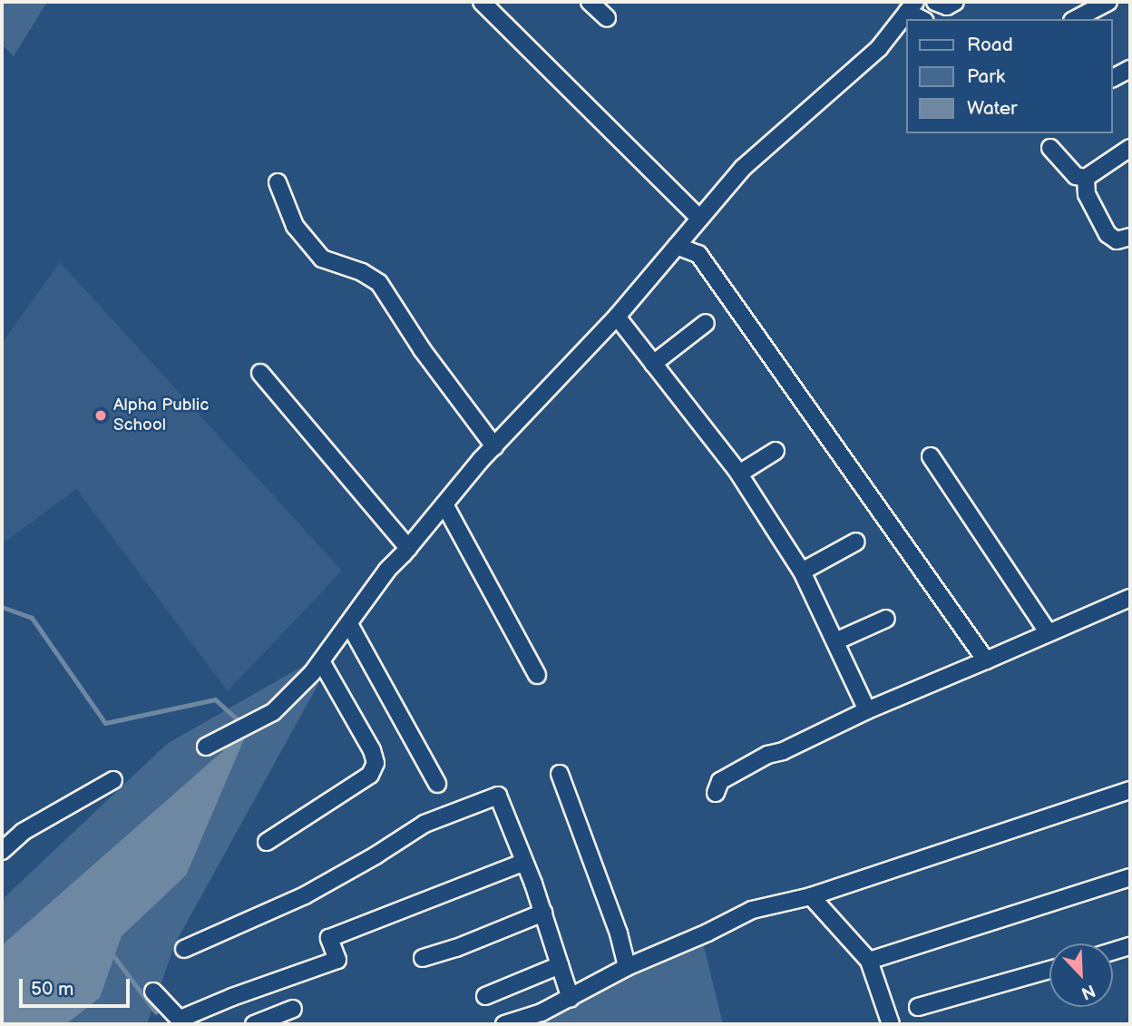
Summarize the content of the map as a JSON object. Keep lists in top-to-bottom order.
{
  "places": ["Alpha Public School"],
  "legend": ["Road", "Park", "Water"],
  "scale_bar": "50 m",
  "north": "bottom right"
}
